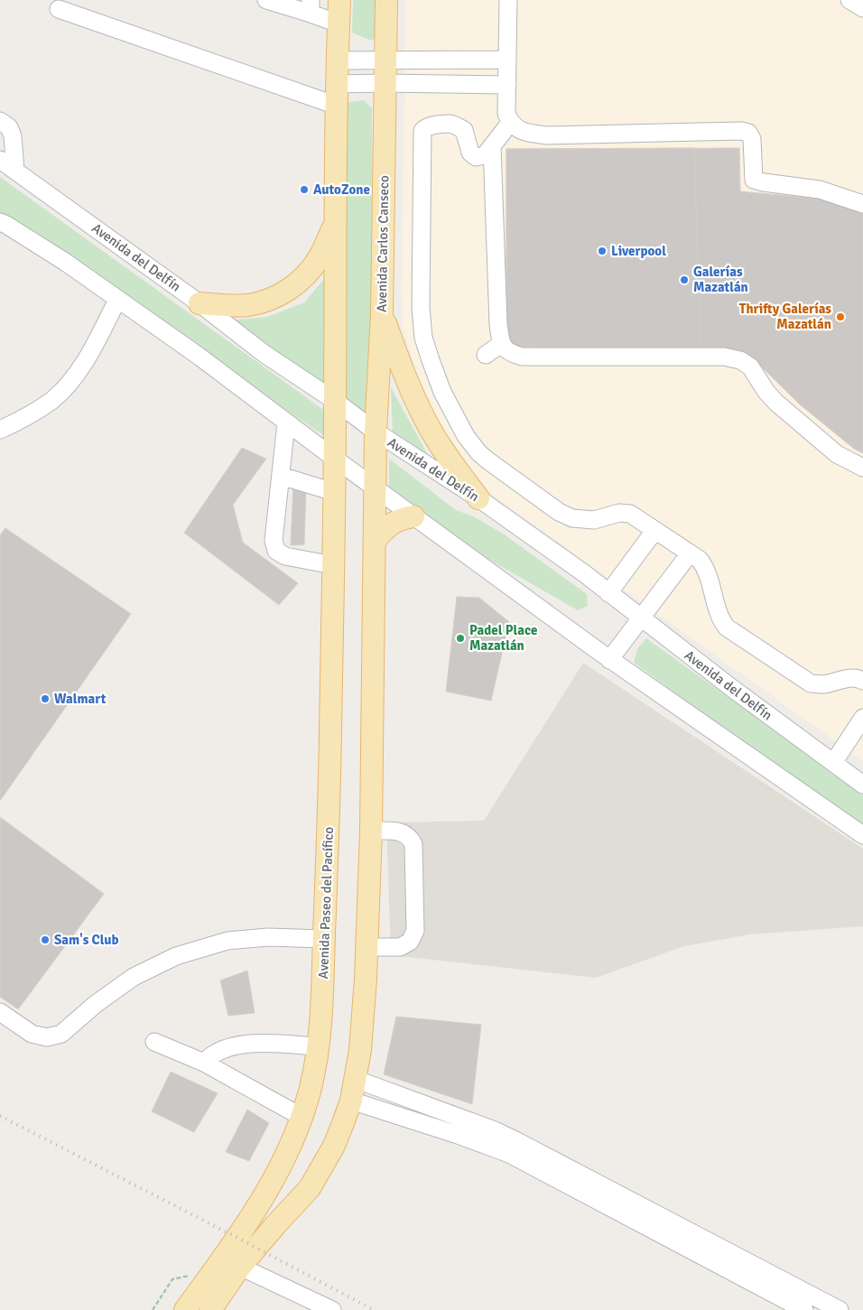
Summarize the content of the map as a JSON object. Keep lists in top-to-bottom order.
{
  "streets": {
    "main road": ["Avenida Carlos Canseco", "Avenida Paseo del Pacífico"],
    "street": ["Avenida del Delfín"]
  },
  "crossings": [
    ["Avenida Carlos Canseco", "Avenida del Delfín"]
  ],
  "places": [
    "AutoZone",
    "Liverpool",
    "Galerías Mazatlán",
    "Thrifty Galerías Mazatlán",
    "Padel Place Mazatlán",
    "Walmart",
    "Sam's Club"
  ]
}
